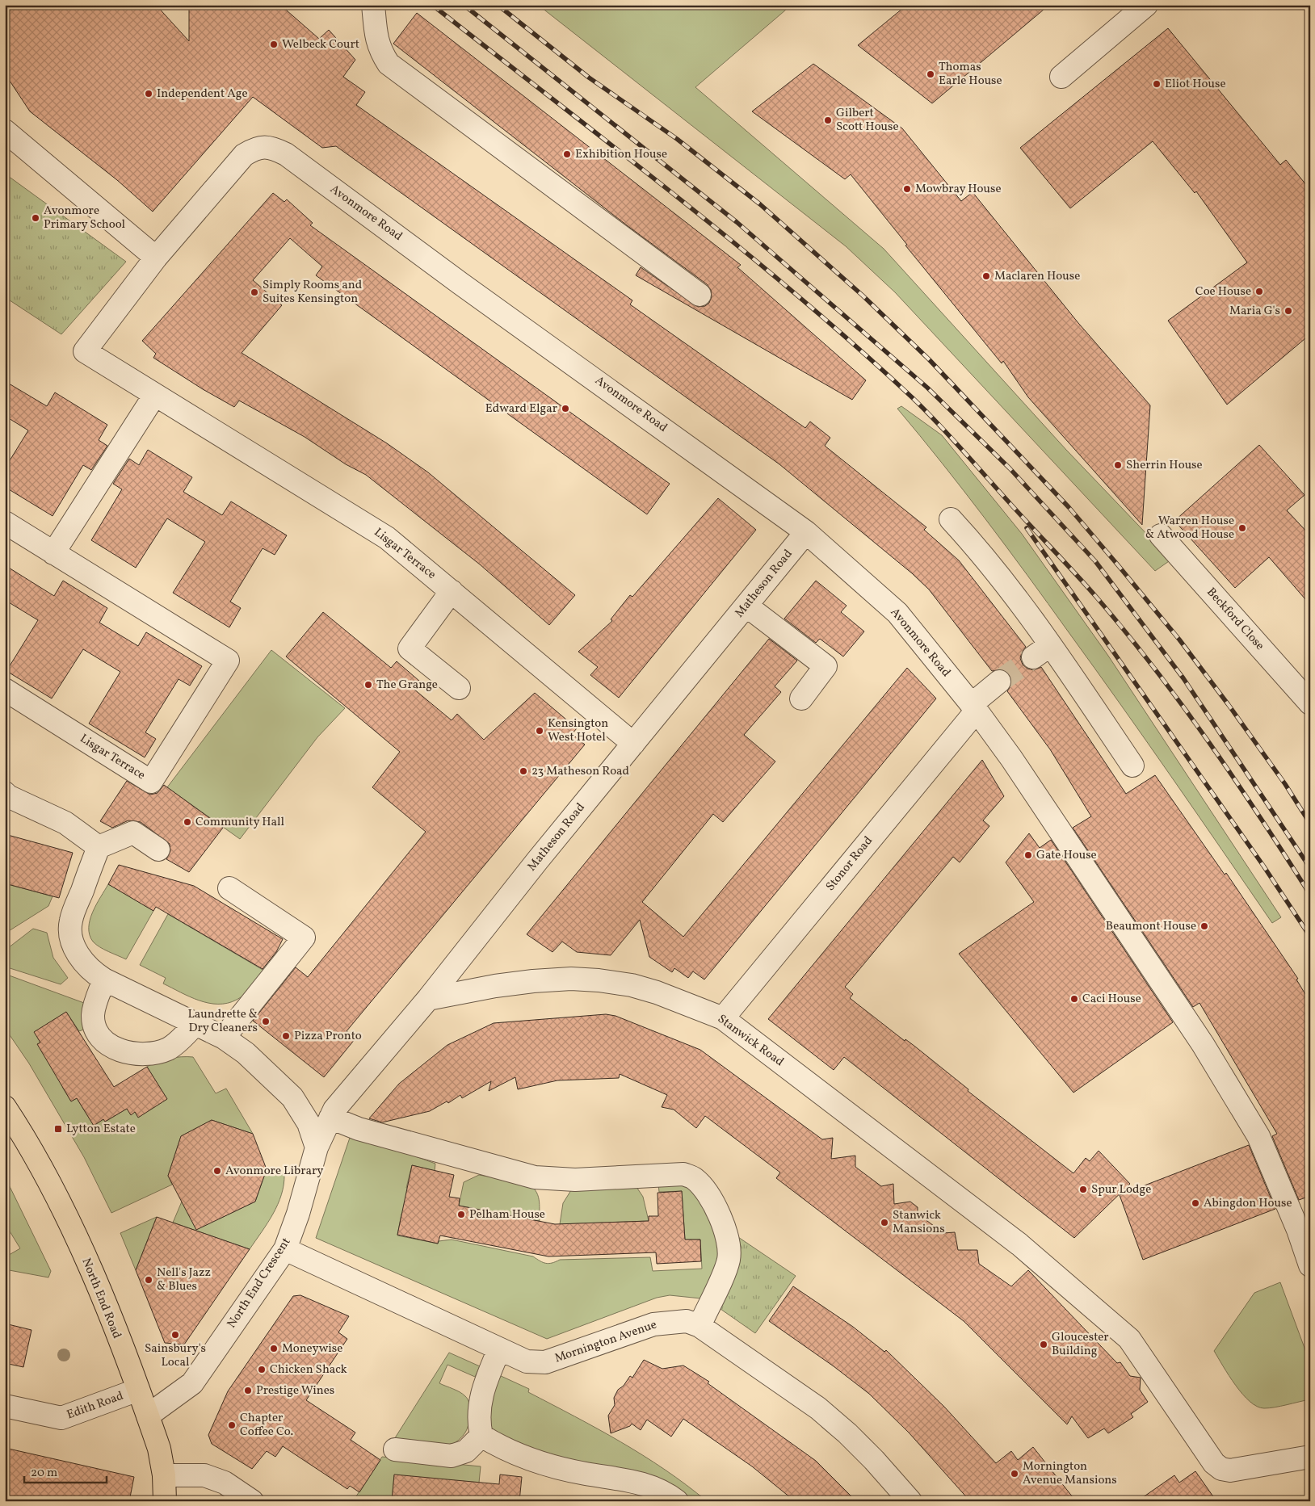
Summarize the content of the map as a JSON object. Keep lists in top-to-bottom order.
{
  "streets": {
    "main road": ["North End Road"],
    "street": [
      "Avonmore Road",
      "Lisgar Terrace",
      "Matheson Road",
      "Beckford Close",
      "Stonor Road",
      "Stanwick Road",
      "North End Crescent",
      "Mornington Avenue",
      "Edith Road"
    ]
  },
  "crossings": [
    ["Avonmore Road", "Lisgar Terrace"],
    ["Avonmore Road", "Matheson Road"],
    ["Avonmore Road", "Stonor Road"],
    ["Lisgar Terrace", "Matheson Road"],
    ["Matheson Road", "Stanwick Road"],
    ["Matheson Road", "North End Crescent"],
    ["Stonor Road", "Stanwick Road"],
    ["North End Crescent", "North End Road"],
    ["North End Crescent", "Mornington Avenue"],
    ["North End Road", "Edith Road"]
  ],
  "places": {
    "other": [
      "Welbeck Court",
      "Thomas Earle House",
      "Eliot House",
      "Independent Age",
      "Gilbert Scott House",
      "Exhibition House",
      "Mowbray House",
      "Avonmore Primary School",
      "Maclaren House",
      "Coe House",
      "Simply Rooms and Suites Kensington",
      "Maria G's",
      "Edward Elgar",
      "Sherrin House",
      "Warren House & Atwood House",
      "The Grange",
      "Kensington West Hotel",
      "23 Matheson Road",
      "Community Hall",
      "Gate House",
      "Beaumont House",
      "Caci House",
      "Laundrette & Dry Cleaners",
      "Pizza Pronto",
      "Avonmore Library",
      "Spur Lodge",
      "Abingdon House",
      "Pelham House",
      "Stanwick Mansions",
      "Nell's Jazz & Blues",
      "Sainsbury's Local",
      "Gloucester Building",
      "Moneywise",
      "Chicken Shack",
      "Prestige Wines",
      "Chapter Coffee Co.",
      "Mornington Avenue Mansions"
    ],
    "transit": ["Lytton Estate"]
  },
  "scale_bar": "20 m"
}
